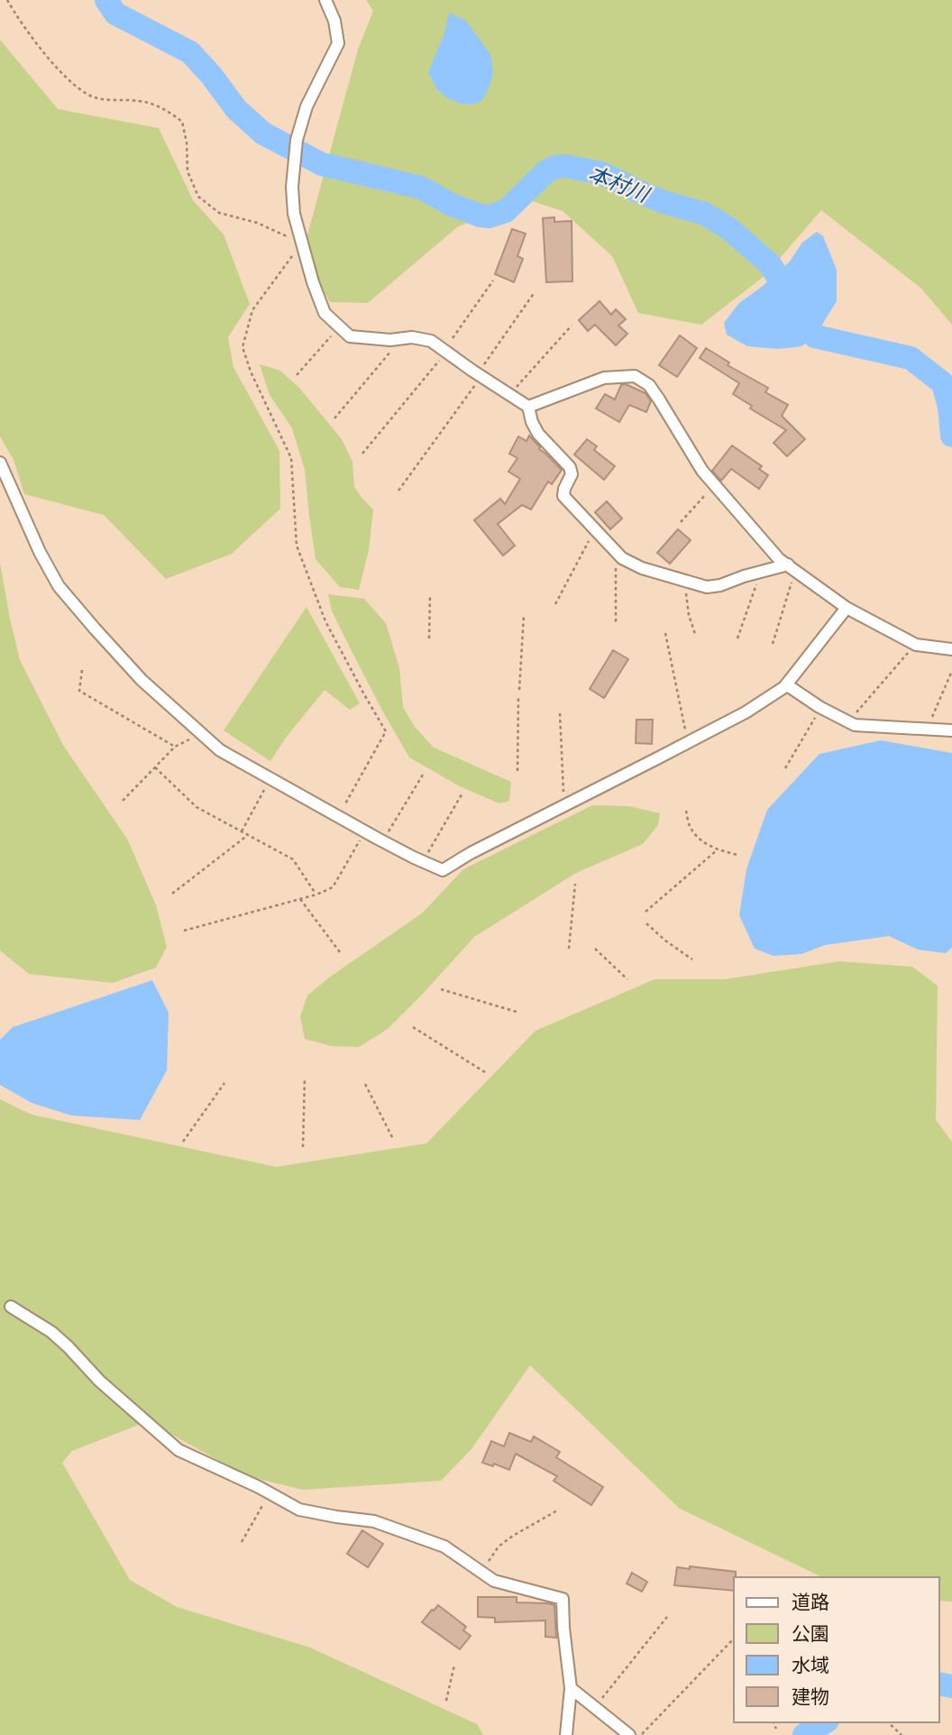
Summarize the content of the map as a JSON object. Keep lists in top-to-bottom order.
{
  "water": ["本村川"],
  "legend": [
    "道路",
    "公園",
    "水域",
    "建物"
  ]
}
